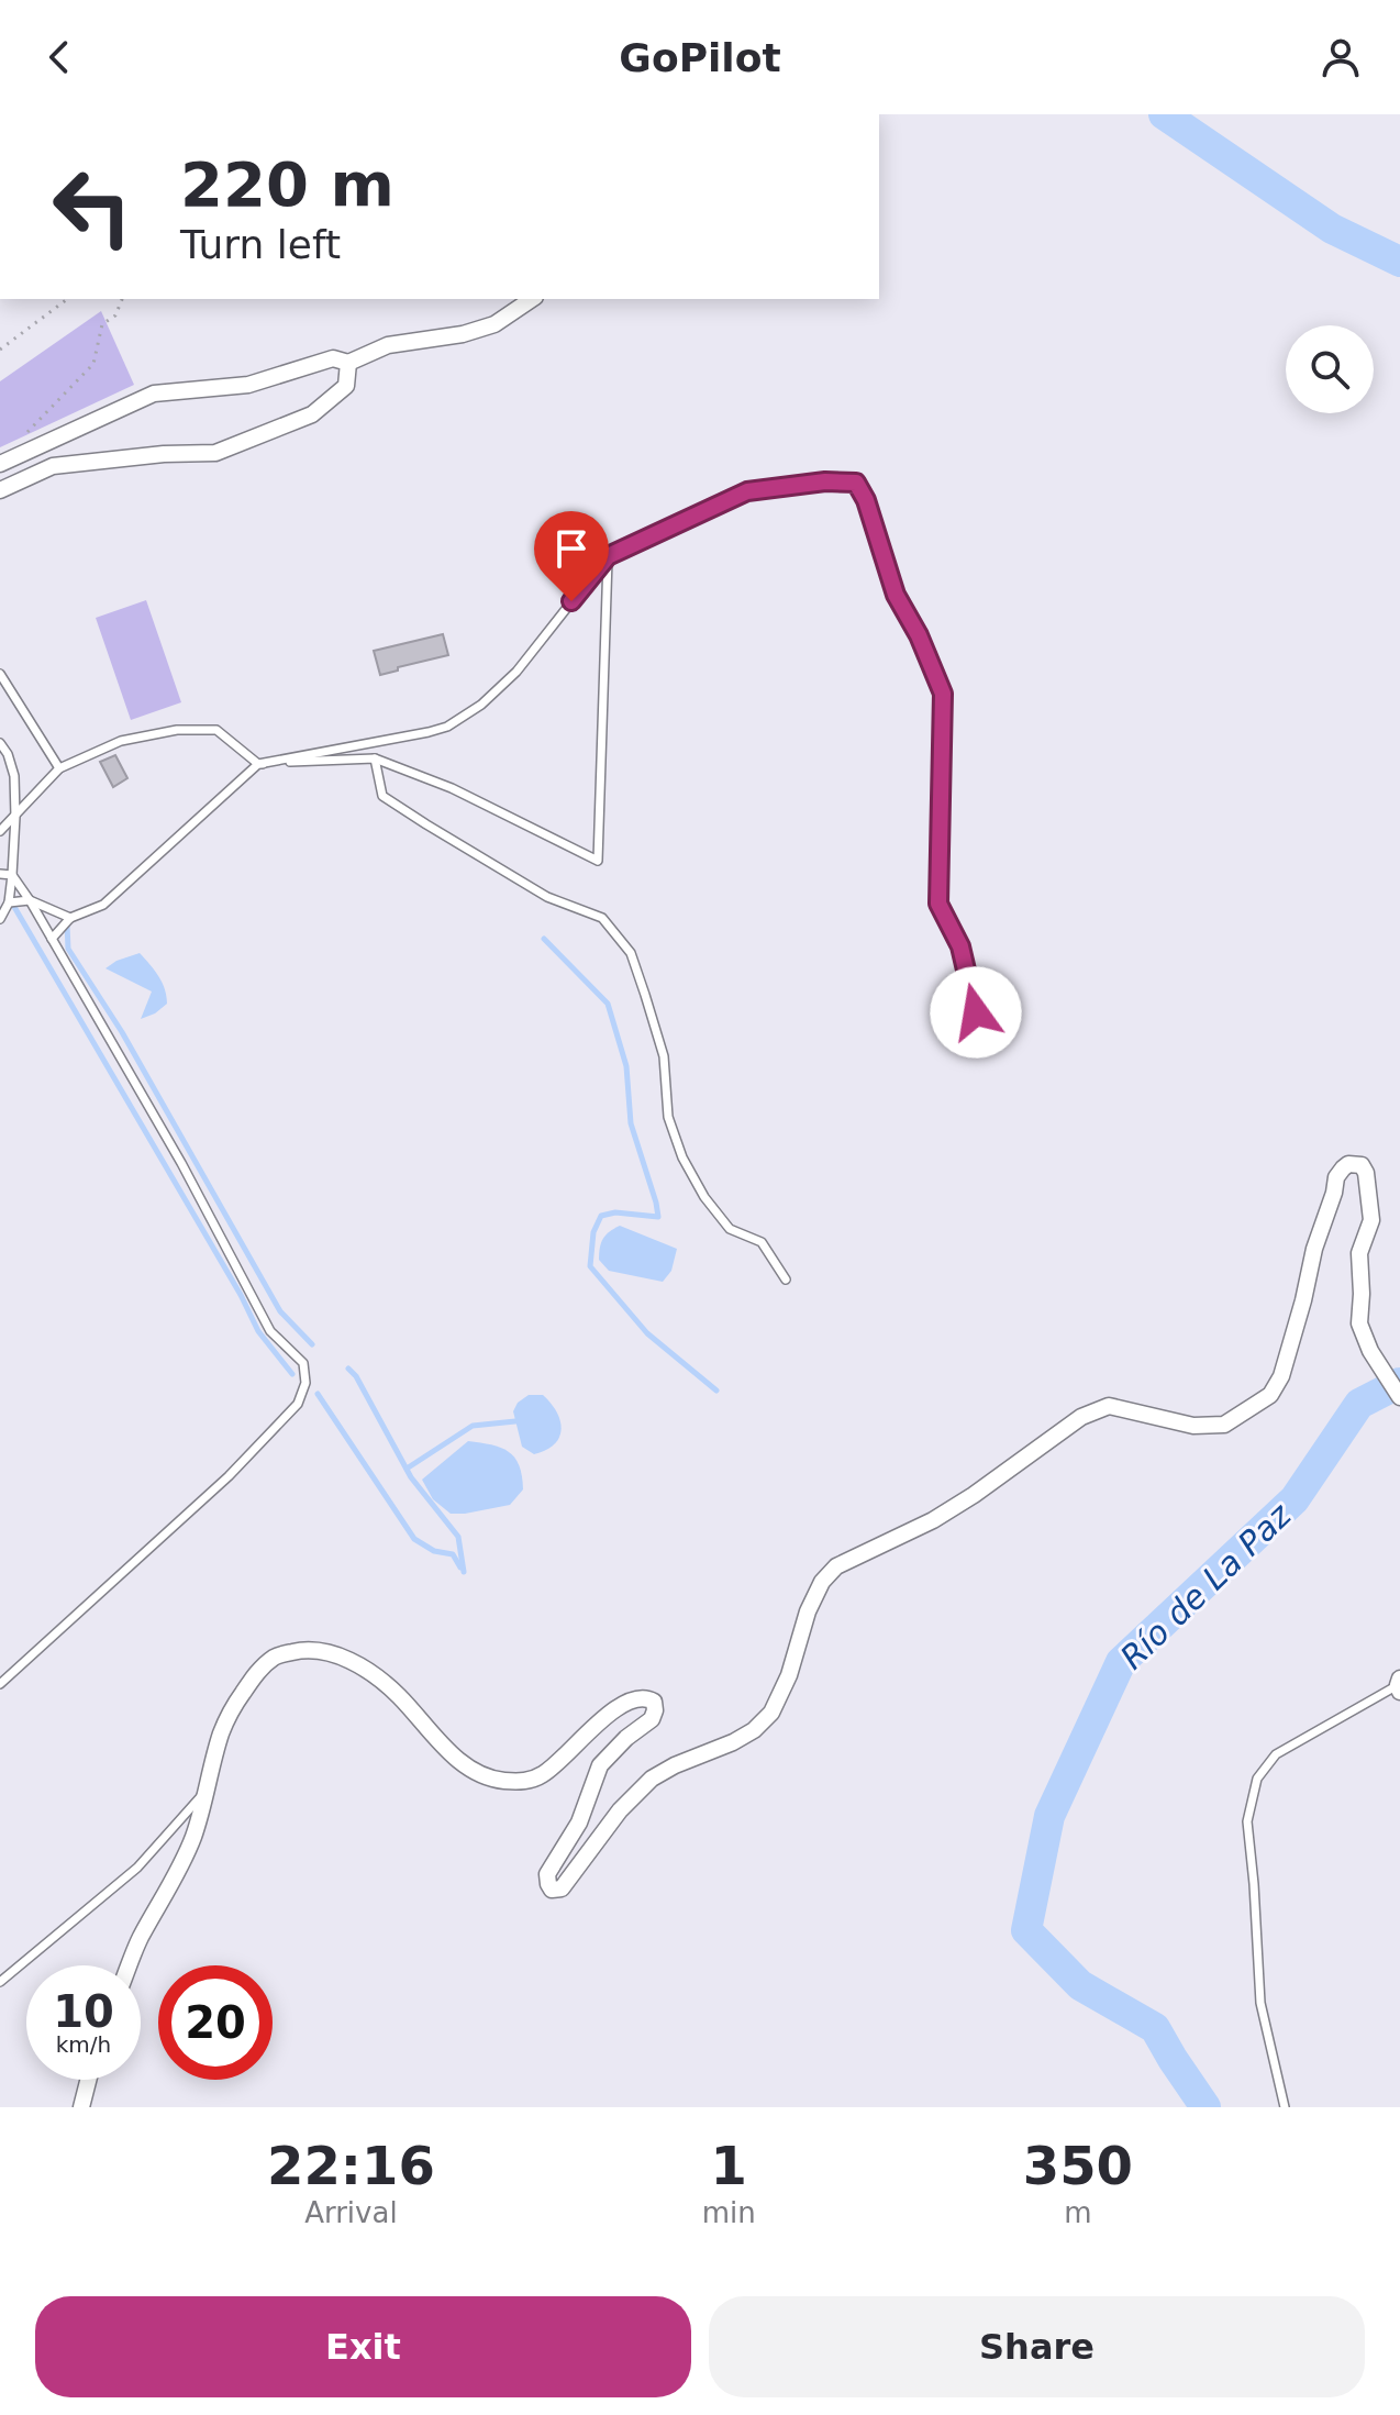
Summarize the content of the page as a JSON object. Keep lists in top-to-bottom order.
{
  "water": ["Río de La Paz"],
  "page": {
    "header": "GoPilot",
    "turn": ["220 m", "Turn left"],
    "speed": "10 km/h",
    "limit": "20",
    "eta": [
      "22:16",
      "Arrival",
      "1",
      "min",
      "350",
      "m"
    ],
    "buttons": ["Exit", "Share"]
  }
}
